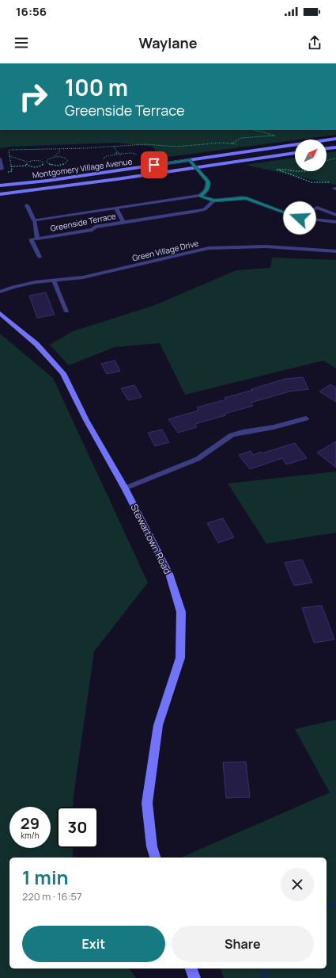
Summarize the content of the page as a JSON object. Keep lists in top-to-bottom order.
{
  "streets": {
    "main road": ["Montgomery Village Avenue", "Stewartown Road"],
    "street": ["Greenside Terrace", "Green Village Drive"]
  },
  "north": "top right",
  "page": {
    "status": "16:56",
    "header": "Waylane",
    "turn": ["100 m", "Greenside Terrace"],
    "speed": "29 km/h",
    "limit": "30",
    "heading": ["1 min", "220 m · 16:57"],
    "buttons": ["Exit", "Share"]
  }
}
